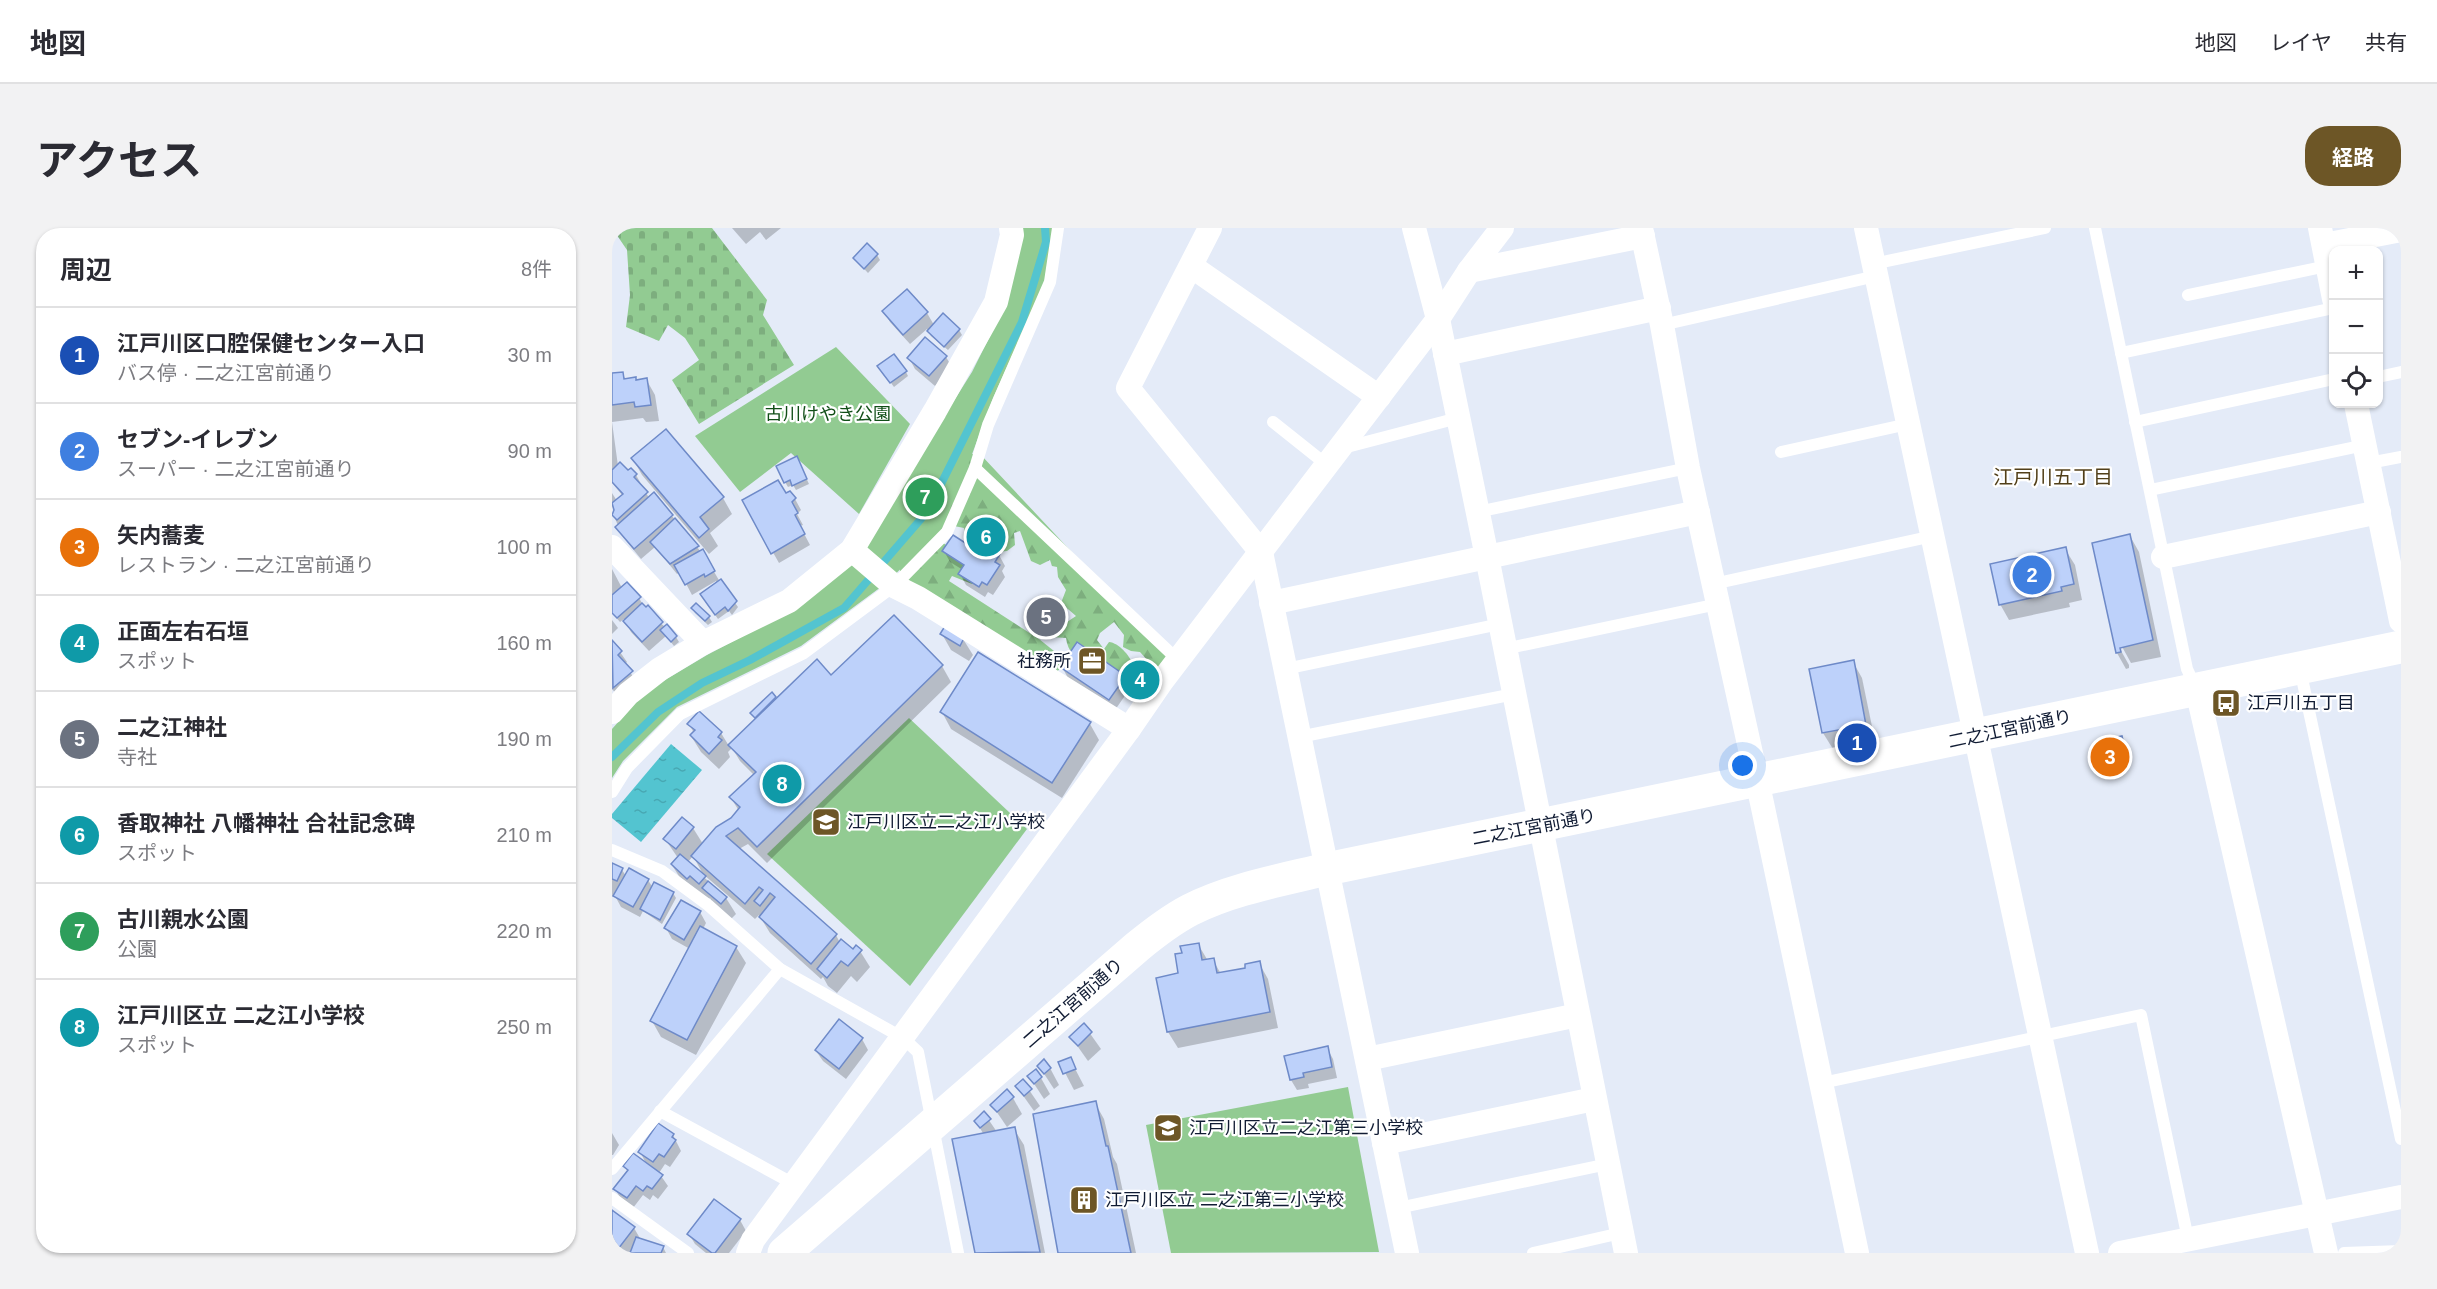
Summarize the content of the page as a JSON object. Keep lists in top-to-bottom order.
{
  "streets": {
    "street": ["二之江宮前通り"]
  },
  "districts": ["江戸川五丁目"],
  "parks": ["古川けやき公園"],
  "places": {
    "office": ["社務所"],
    "bus stop": ["江戸川五丁目"],
    "school or university": ["江戸川区立二之江小学校", "江戸川区立二之江第三小学校"],
    "building": ["江戸川区立 二之江第三小学校"]
  },
  "page": {
    "header": "地図",
    "nav": ["地図", "レイヤ", "共有"],
    "title": "アクセス",
    "buttons": "経路",
    "heading": ["周辺", "8件"],
    "map_buttons": ["+", "−"],
    "list": [
      {
        "mark": "1",
        "name": "江戸川区口腔保健センター入口",
        "note": "バス停 · 二之江宮前通り",
        "value": "30 m"
      },
      {
        "mark": "2",
        "name": "セブン-イレブン",
        "note": "スーパー · 二之江宮前通り",
        "value": "90 m"
      },
      {
        "mark": "3",
        "name": "矢内蕎麦",
        "note": "レストラン · 二之江宮前通り",
        "value": "100 m"
      },
      {
        "mark": "4",
        "name": "正面左右石垣",
        "note": "スポット",
        "value": "160 m"
      },
      {
        "mark": "5",
        "name": "二之江神社",
        "note": "寺社",
        "value": "190 m"
      },
      {
        "mark": "6",
        "name": "香取神社 八幡神社 合社記念碑",
        "note": "スポット",
        "value": "210 m"
      },
      {
        "mark": "7",
        "name": "古川親水公園",
        "note": "公園",
        "value": "220 m"
      },
      {
        "mark": "8",
        "name": "江戸川区立 二之江小学校",
        "note": "スポット",
        "value": "250 m"
      }
    ],
    "pins": [
      "7",
      "6",
      "2",
      "5",
      "4",
      "1",
      "3",
      "8"
    ]
  }
}
